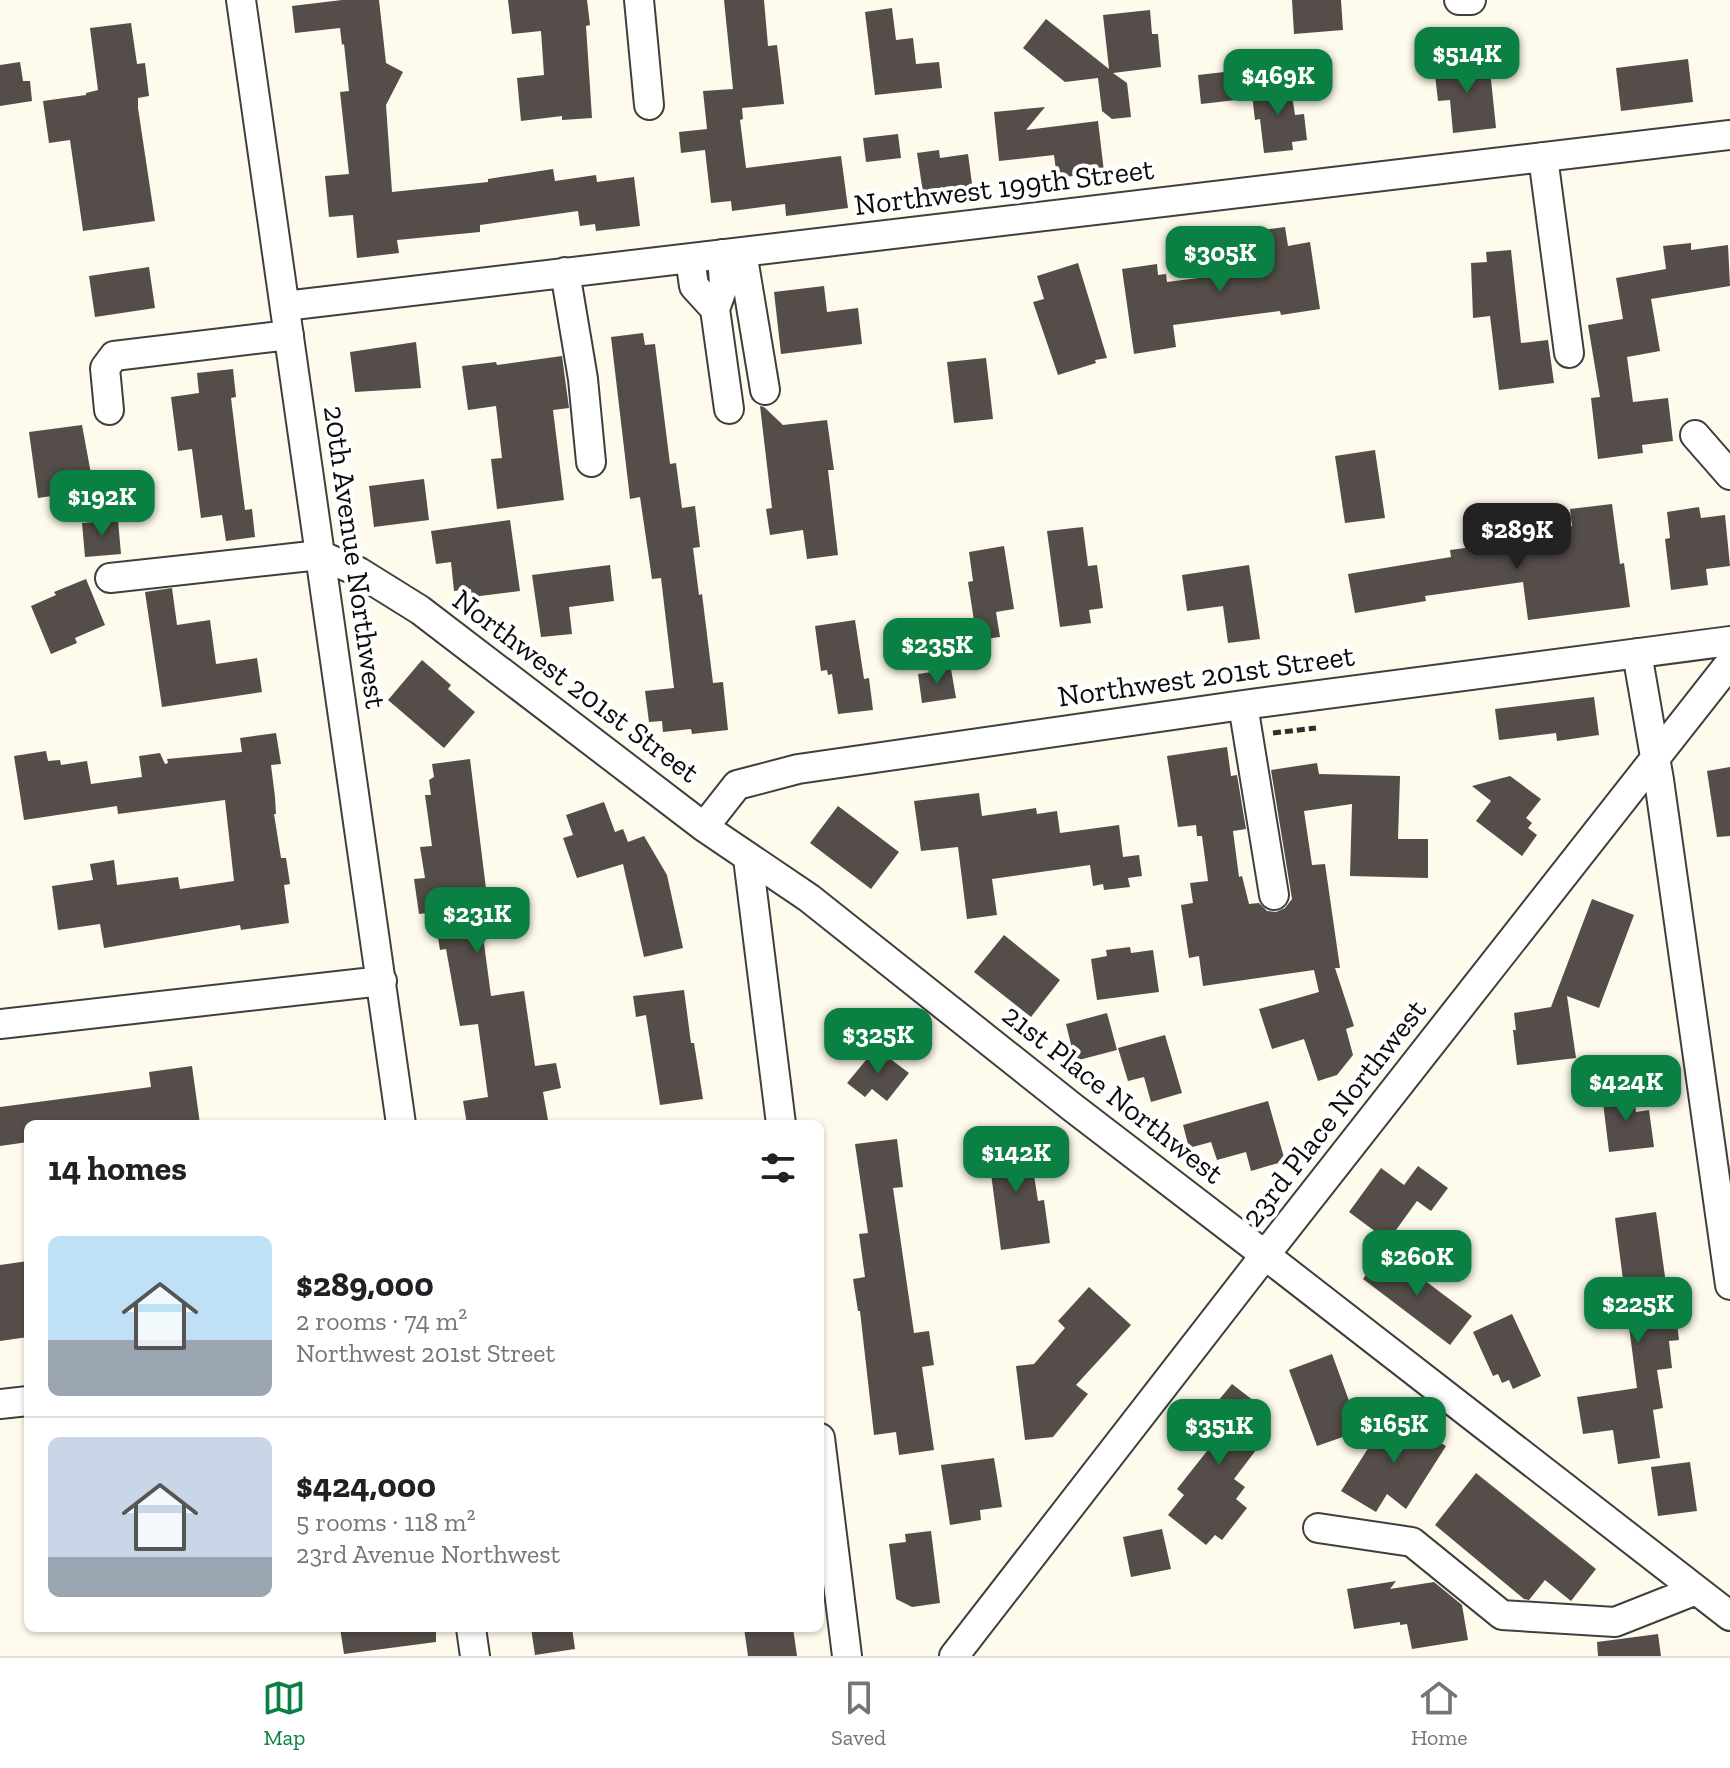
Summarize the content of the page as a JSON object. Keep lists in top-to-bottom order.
{
  "streets": {
    "street": [
      "Northwest 199th Street",
      "20th Avenue Northwest",
      "Northwest 201st Street",
      "21st Place Northwest",
      "23rd Place Northwest"
    ]
  },
  "crossings": [
    ["Northwest 199th Street", "20th Avenue Northwest"],
    ["20th Avenue Northwest", "Northwest 201st Street"],
    ["Northwest 201st Street", "21st Place Northwest"],
    ["21st Place Northwest", "23rd Place Northwest"]
  ],
  "page": {
    "price": [
      "$514K",
      "$469K",
      "$305K",
      "$192K",
      "$289K",
      "$235K",
      "$231K",
      "$325K",
      "$424K",
      "$142K",
      "$260K",
      "$225K",
      "$165K",
      "$351K"
    ],
    "heading": "14 homes",
    "list": [
      {
        "name": "$289,000",
        "note": "2 rooms · 74 m² · Northwest 201st Street"
      },
      {
        "name": "$424,000",
        "note": "5 rooms · 118 m² · 23rd Avenue Northwest"
      }
    ],
    "tabs": ["Map", "Saved", "Home"]
  }
}
